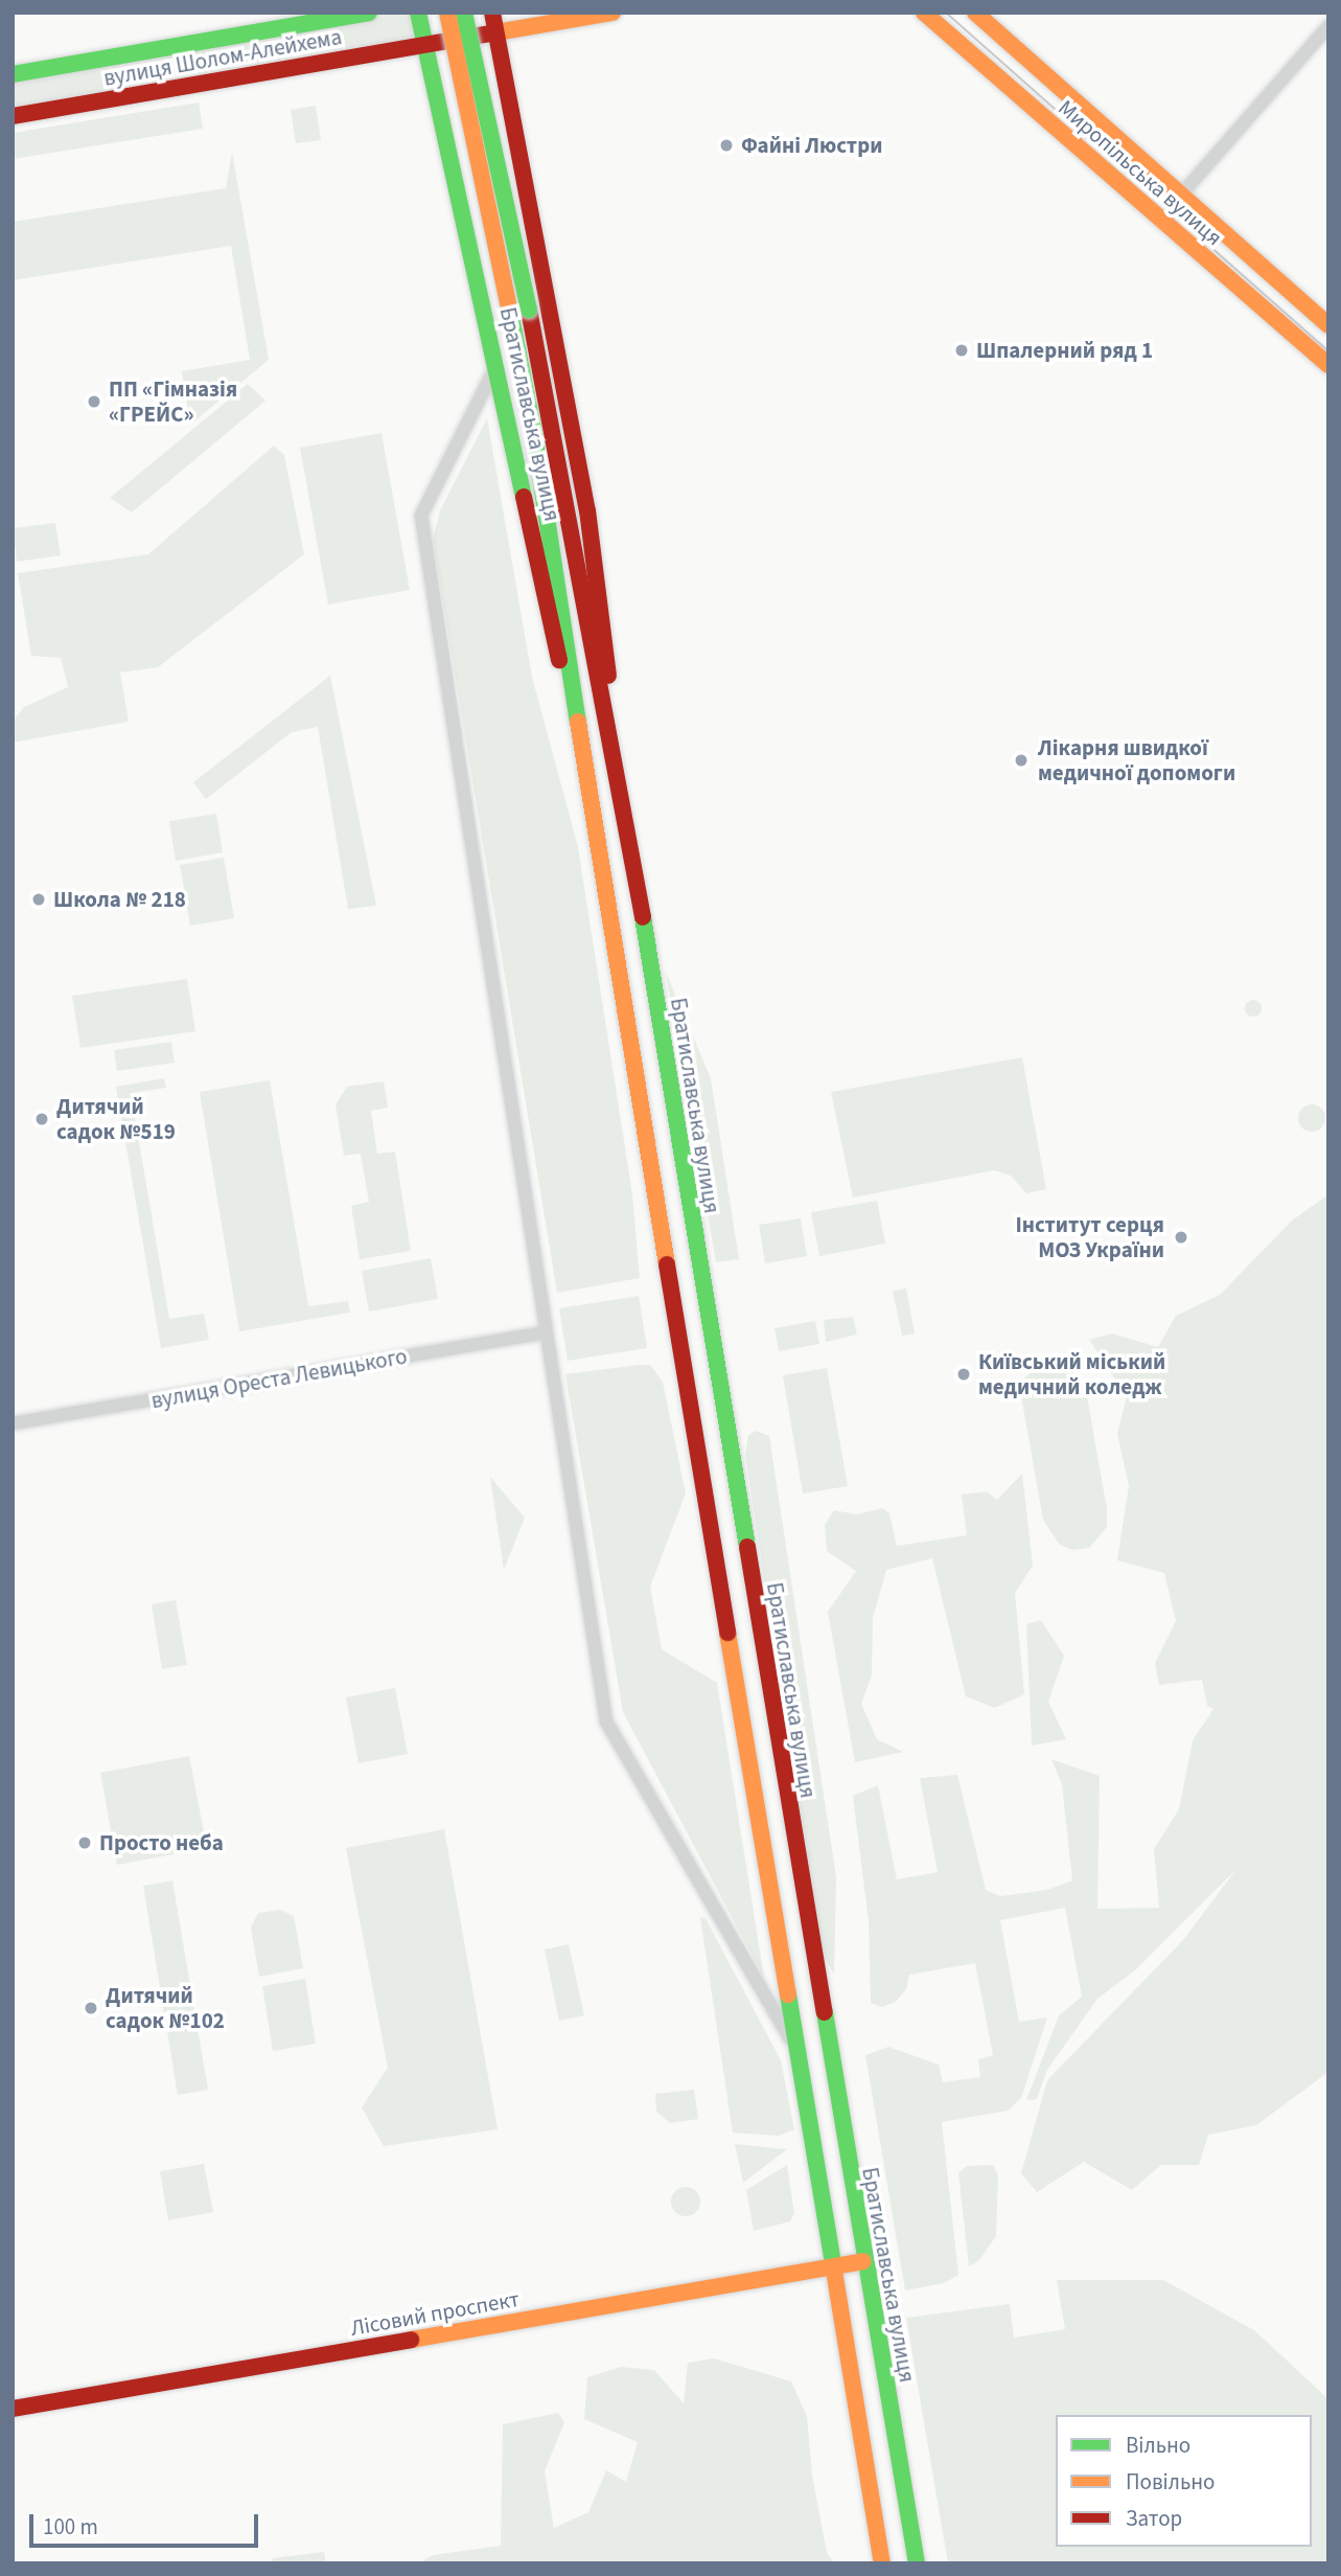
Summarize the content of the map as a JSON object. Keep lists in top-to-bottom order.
{
  "streets": {
    "main road": [
      "вулиця Шолом-Алейхема",
      "Миропільська вулиця",
      "Братиславська вулиця",
      "Лісовий проспект"
    ],
    "street": ["вулиця Ореста Левицького"]
  },
  "crossings": [
    ["вулиця Шолом-Алейхема", "Братиславська вулиця"],
    ["Братиславська вулиця", "Лісовий проспект"]
  ],
  "places": [
    "Файні Люстри",
    "Шпалерний ряд 1",
    "ПП «Гімназія «ГРЕЙС»",
    "Лікарня швидкої медичної допомоги",
    "Школа № 218",
    "Дитячий садок №519",
    "Інститут серця МОЗ України",
    "Київський міський медичний коледж",
    "Просто неба",
    "Дитячий садок №102"
  ],
  "legend": ["Вільно", "Повільно", "Затор"],
  "scale_bar": "100 m"
}
